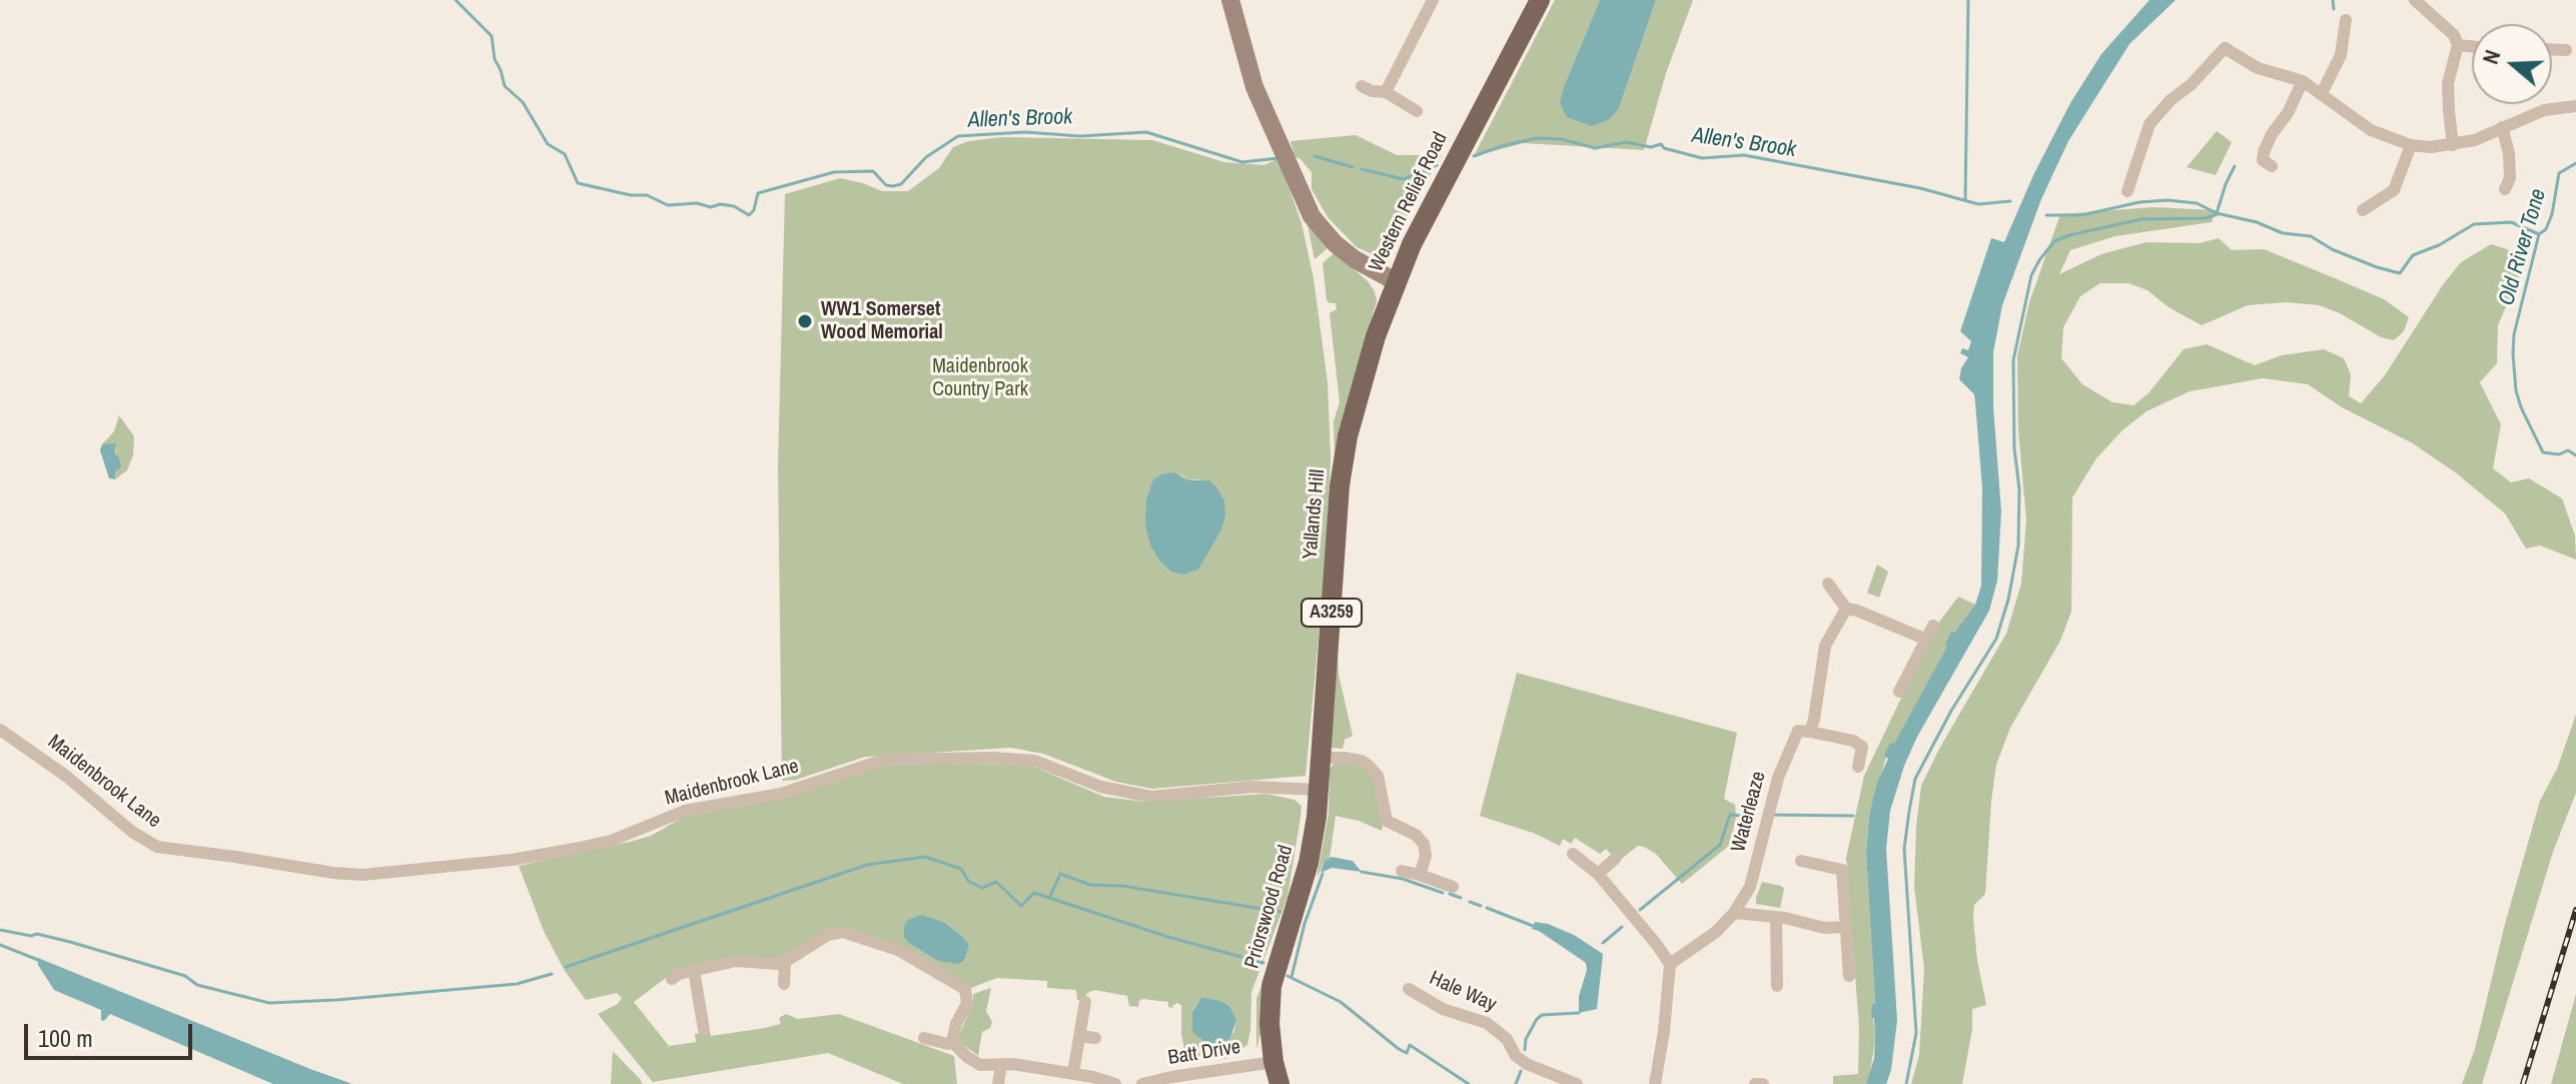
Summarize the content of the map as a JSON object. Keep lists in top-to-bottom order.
{
  "streets": {
    "main road": [
      "Western Relief Road",
      "Yallands Hill",
      "A3259",
      "Priorswood Road"
    ],
    "street": [
      "Maidenbrook Lane",
      "Waterleaze",
      "Hale Way",
      "Batt Drive"
    ]
  },
  "crossings": [
    ["Western Relief Road", "Yallands Hill"],
    ["Yallands Hill", "Maidenbrook Lane"],
    ["Yallands Hill", "Priorswood Road"],
    ["Maidenbrook Lane", "Priorswood Road"],
    ["Priorswood Road", "Batt Drive"]
  ],
  "water": ["Allen's Brook", "Old River Tone"],
  "parks": ["Maidenbrook Country Park"],
  "places": ["WW1 Somerset Wood Memorial"],
  "scale_bar": "100 m",
  "north": "left"
}
